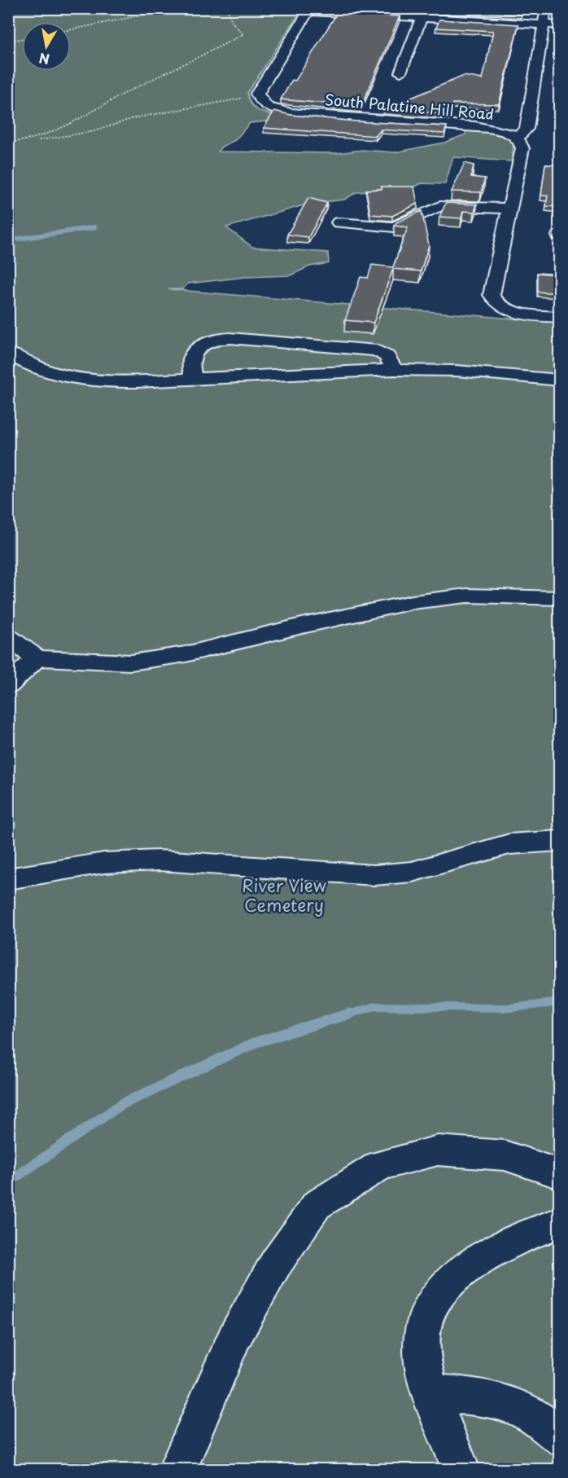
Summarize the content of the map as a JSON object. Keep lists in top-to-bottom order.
{
  "streets": {
    "street": ["South Palatine Hill Road"]
  },
  "parks": ["River View Cemetery"],
  "north": "bottom"
}
